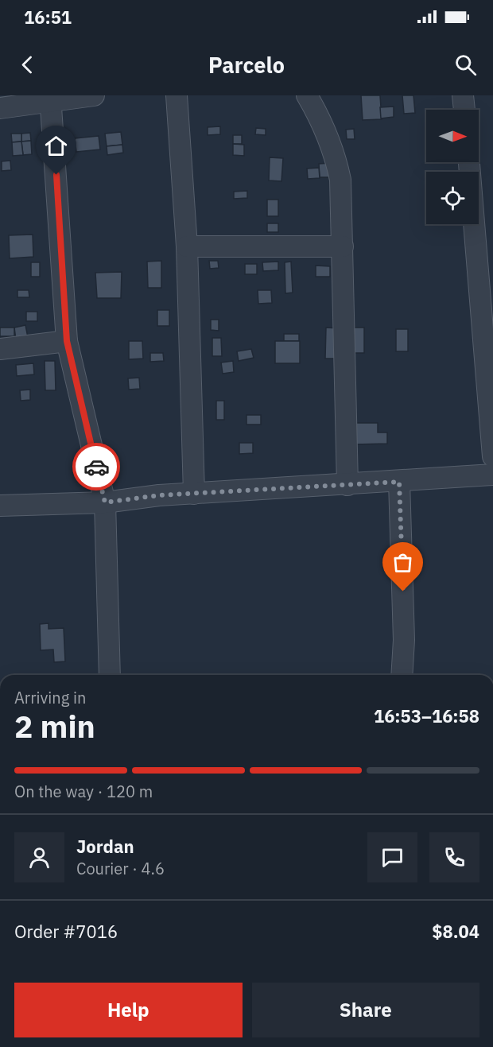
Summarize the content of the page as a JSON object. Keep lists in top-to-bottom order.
{
  "north": "right",
  "page": {
    "status": "16:51",
    "header": "Parcelo",
    "heading": ["2 min", "Arriving in", "16:53–16:58"],
    "panel": [
      "Jordan",
      "Courier · 4.6",
      "Order #7016",
      "$8.04"
    ],
    "bar": "On the way · 120 m",
    "buttons": ["Help", "Share"]
  }
}
